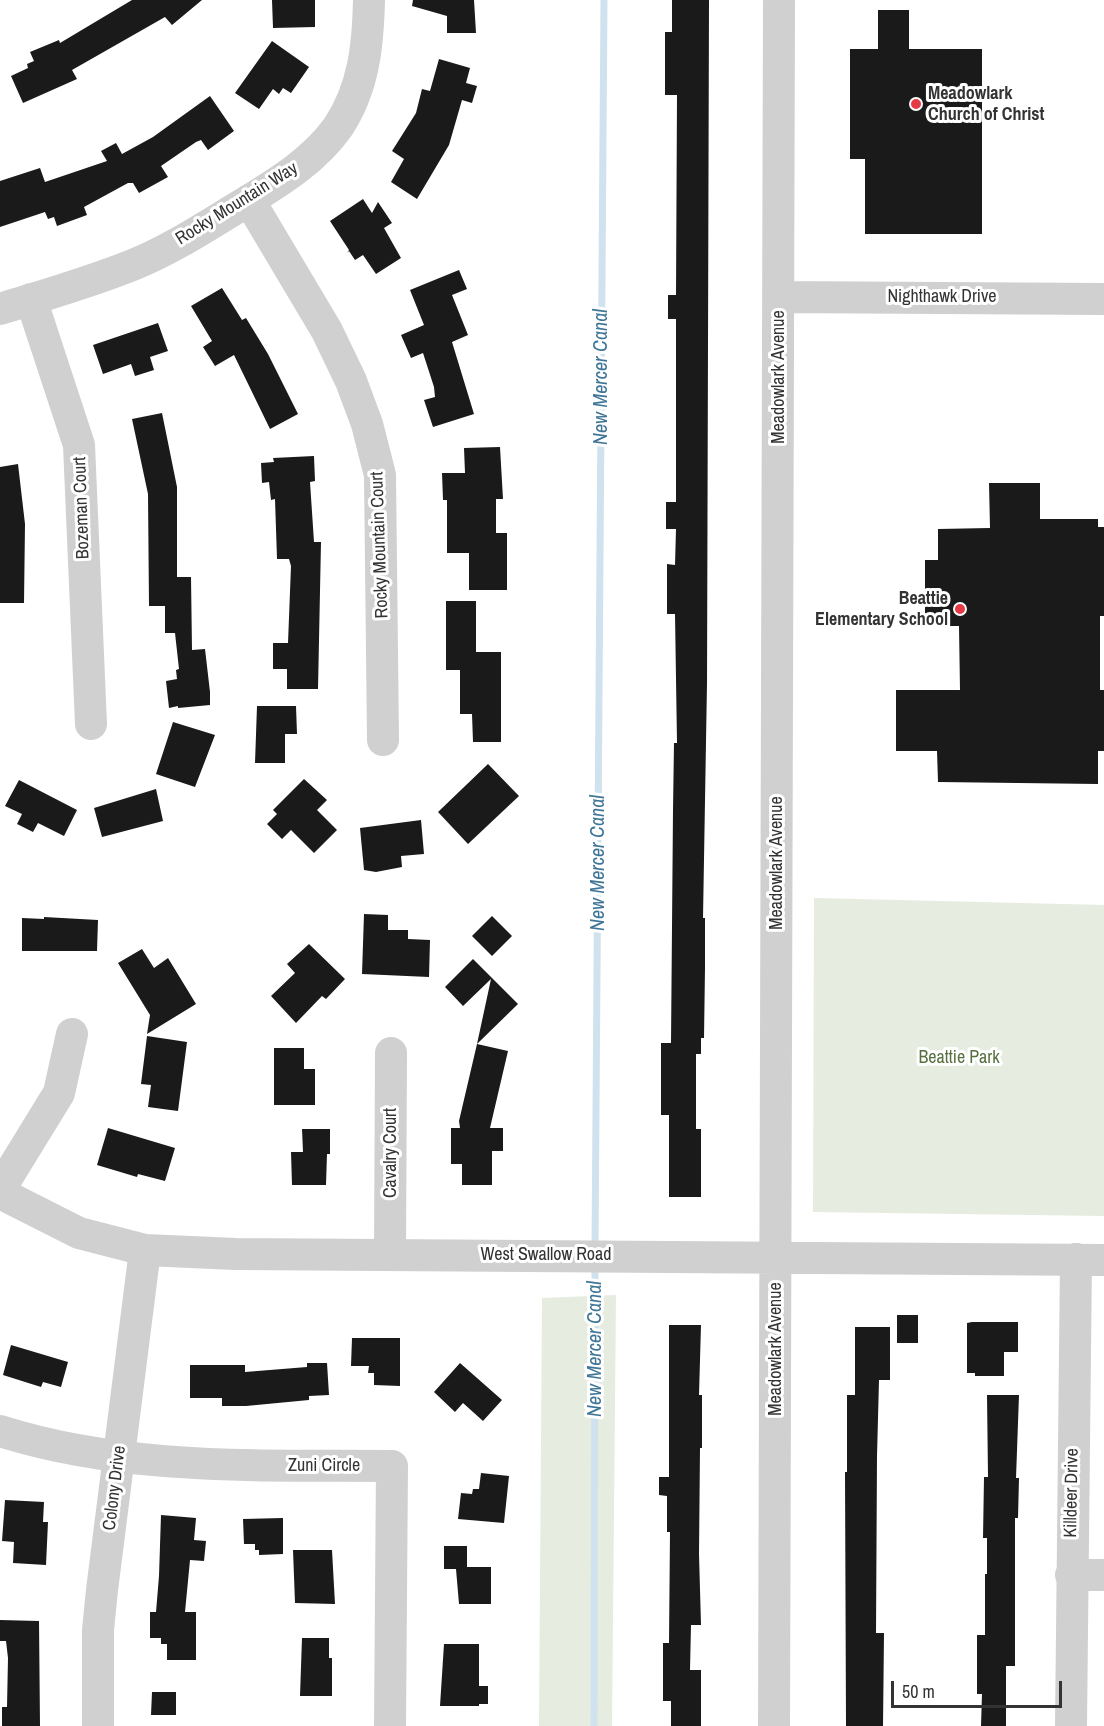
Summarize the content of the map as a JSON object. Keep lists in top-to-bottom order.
{
  "streets": {
    "street": [
      "Rocky Mountain Way",
      "Nighthawk Drive",
      "Meadowlark Avenue",
      "Bozeman Court",
      "Rocky Mountain Court",
      "Cavalry Court",
      "West Swallow Road",
      "Zuni Circle",
      "Colony Drive",
      "Killdeer Drive"
    ]
  },
  "crossings": [
    ["Rocky Mountain Way", "Bozeman Court"],
    ["Rocky Mountain Way", "Rocky Mountain Court"],
    ["Nighthawk Drive", "Meadowlark Avenue"],
    ["Meadowlark Avenue", "West Swallow Road"],
    ["Cavalry Court", "West Swallow Road"],
    ["West Swallow Road", "Colony Drive"],
    ["West Swallow Road", "Killdeer Drive"],
    ["Zuni Circle", "Colony Drive"]
  ],
  "water": ["New Mercer Canal"],
  "parks": ["Beattie Park"],
  "places": ["Meadowlark Church of Christ", "Beattie Elementary School"],
  "scale_bar": "50 m"
}
